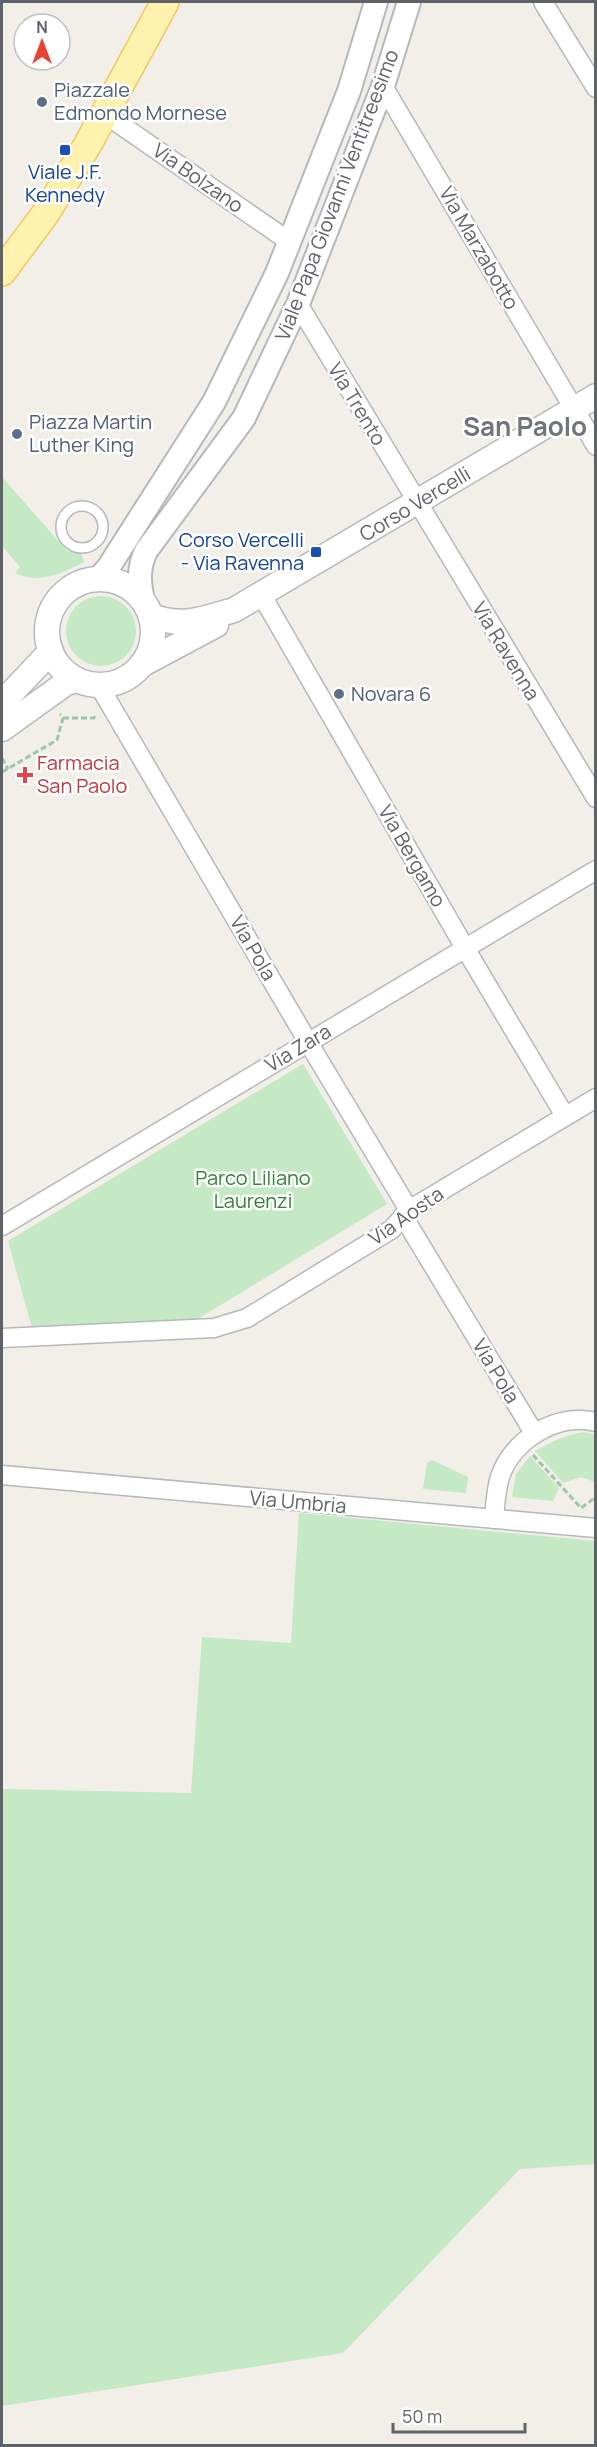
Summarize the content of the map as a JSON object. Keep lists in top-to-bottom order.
{
  "streets": {
    "main road": ["Corso Vercelli"],
    "street": [
      "Via Bolzano",
      "Viale Papa Giovanni Ventitreesimo",
      "Via Marzabotto",
      "Via Trento",
      "Via Ravenna",
      "Via Bergamo",
      "Via Pola",
      "Via Zara",
      "Via Aosta",
      "Via Umbria"
    ]
  },
  "crossings": [
    ["Via Bolzano", "Viale Papa Giovanni Ventitreesimo"],
    ["Viale Papa Giovanni Ventitreesimo", "Via Marzabotto"],
    ["Viale Papa Giovanni Ventitreesimo", "Via Trento"],
    ["Viale Papa Giovanni Ventitreesimo", "Corso Vercelli"],
    ["Viale Papa Giovanni Ventitreesimo", "Via Pola"],
    ["Via Marzabotto", "Corso Vercelli"],
    ["Via Trento", "Corso Vercelli"],
    ["Via Trento", "Via Ravenna"],
    ["Corso Vercelli", "Via Ravenna"],
    ["Corso Vercelli", "Via Bergamo"],
    ["Corso Vercelli", "Via Pola"],
    ["Via Bergamo", "Via Zara"],
    ["Via Bergamo", "Via Aosta"],
    ["Via Pola", "Via Zara"],
    ["Via Pola", "Via Aosta"]
  ],
  "districts": ["San Paolo"],
  "parks": ["Parco Liliano Laurenzi"],
  "places": {
    "other": ["Piazzale Edmondo Mornese", "Piazza Martin Luther King", "Novara 6"],
    "transit": ["Viale J.F. Kennedy", "Corso Vercelli - Via Ravenna"],
    "health": ["Farmacia San Paolo"]
  },
  "scale_bar": "50 m",
  "north": "top"
}
